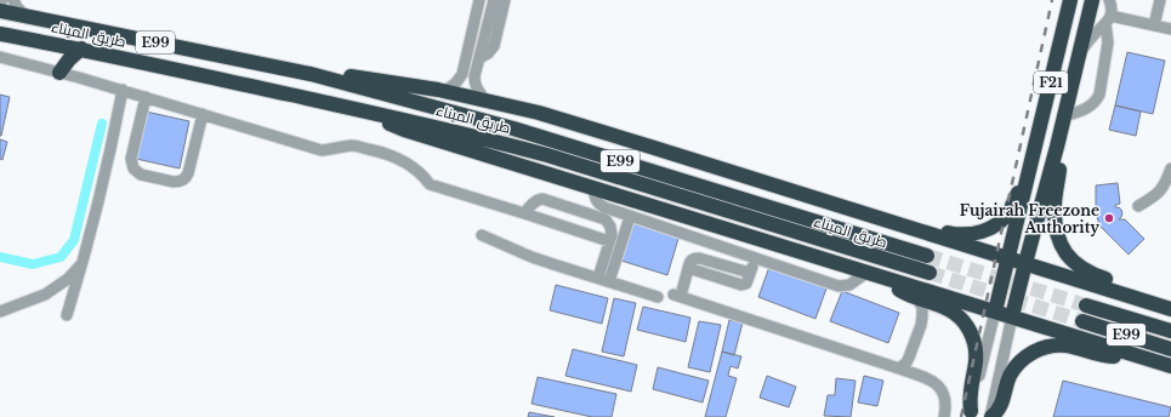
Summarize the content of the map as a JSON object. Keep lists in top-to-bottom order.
{
  "streets": {
    "highway": ["طريق الميناء", "E99", "F21"]
  },
  "places": ["Fujairah Freezone Authority"]
}
